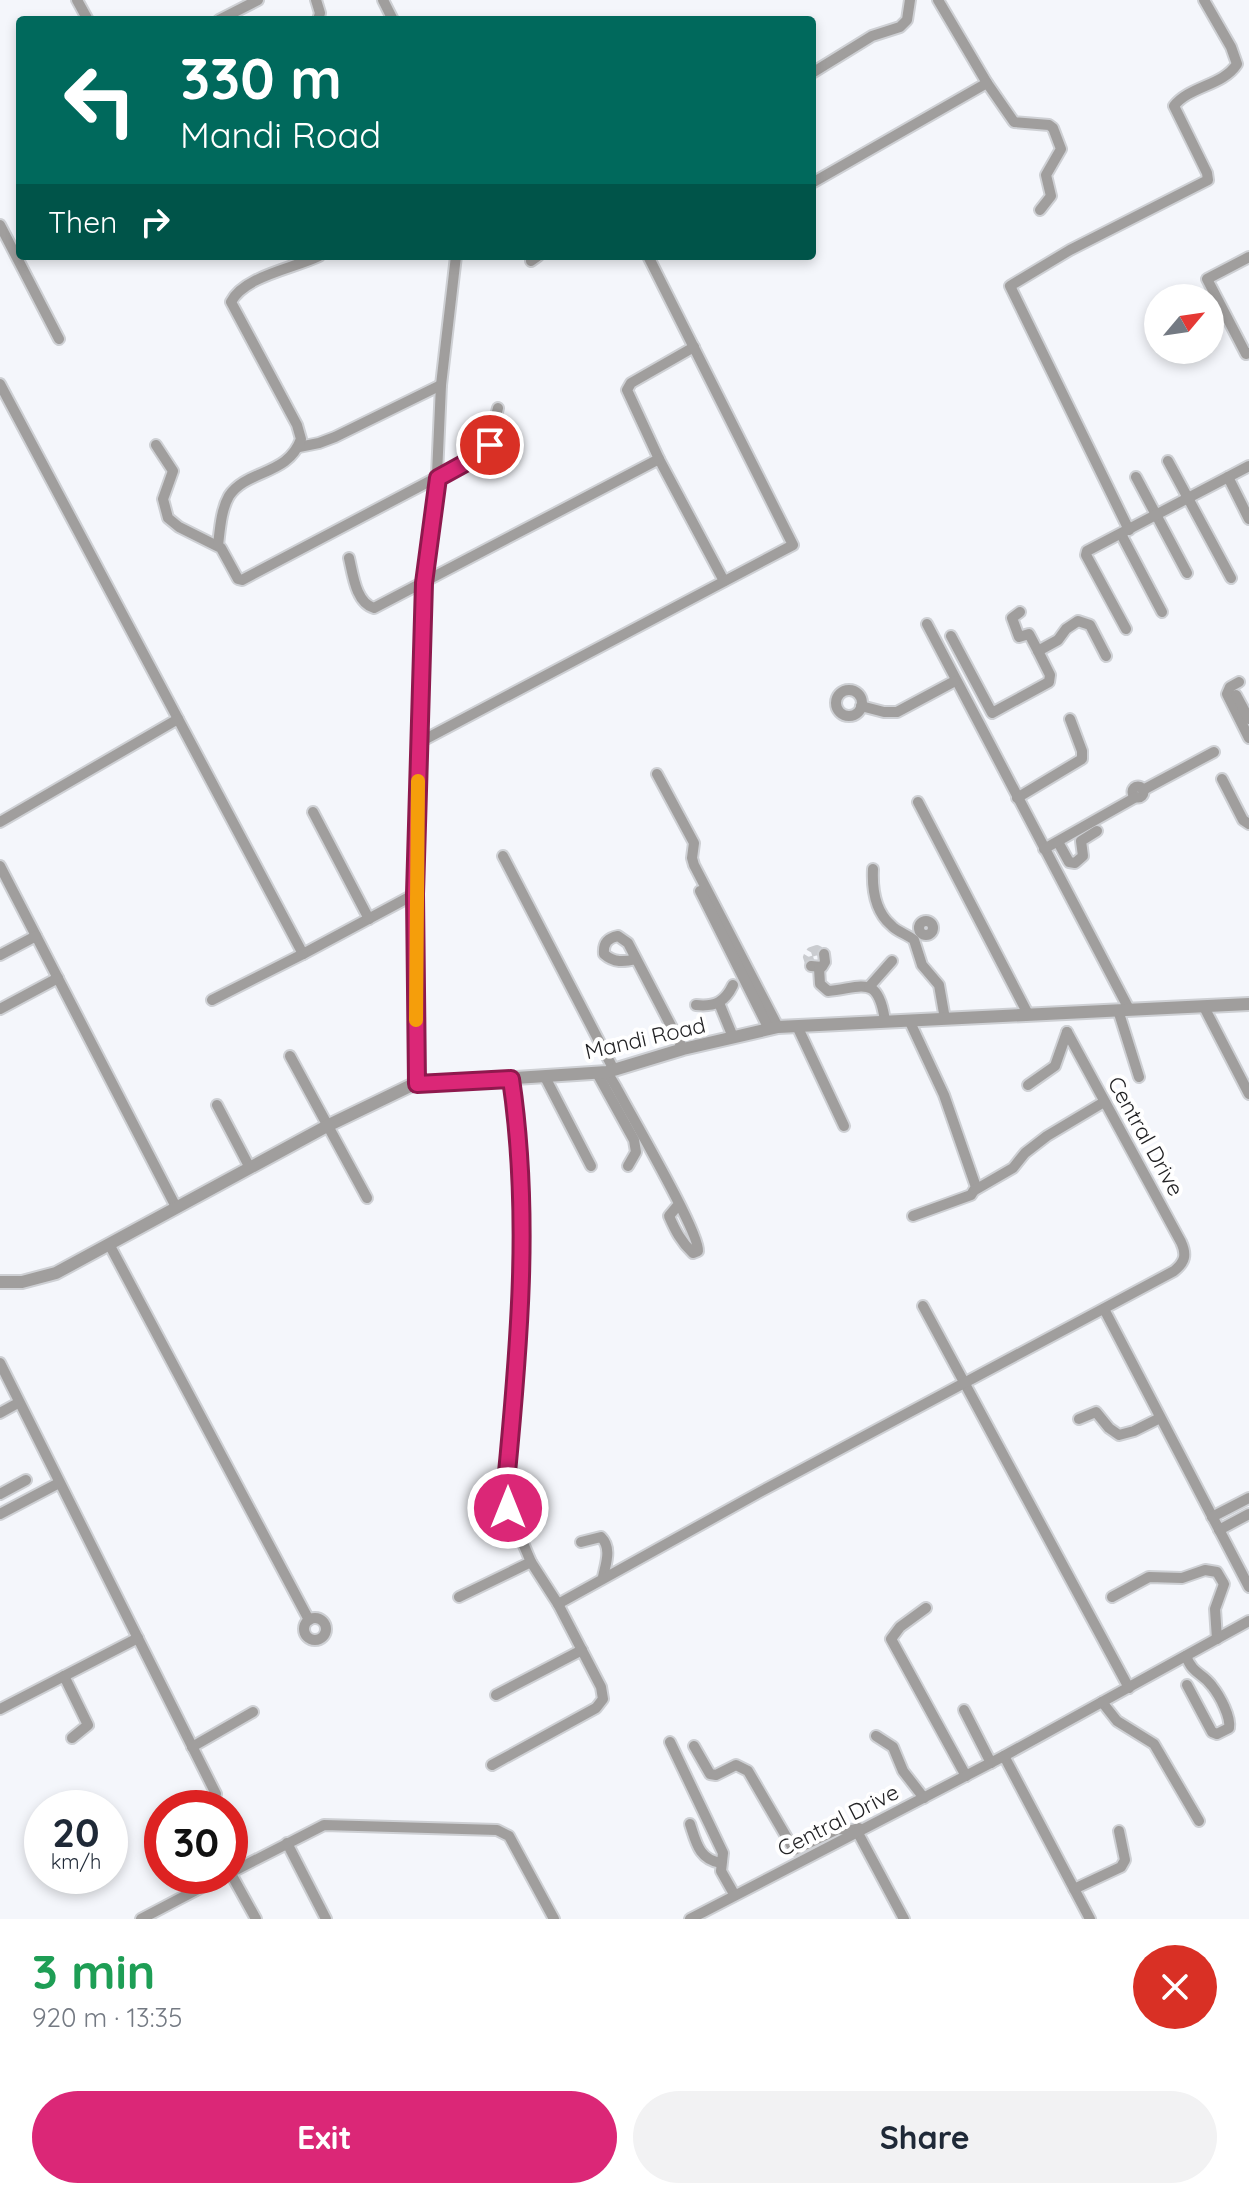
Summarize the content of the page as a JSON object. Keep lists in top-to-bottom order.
{
  "streets": {
    "street": ["Mandi Road", "Central Drive"]
  },
  "north": "top right",
  "page": {
    "turn": ["330 m", "Mandi Road"],
    "then": "Then",
    "speed": "20 km/h",
    "limit": "30",
    "heading": ["3 min", "920 m · 13:35"],
    "buttons": ["Exit", "Share"]
  }
}
